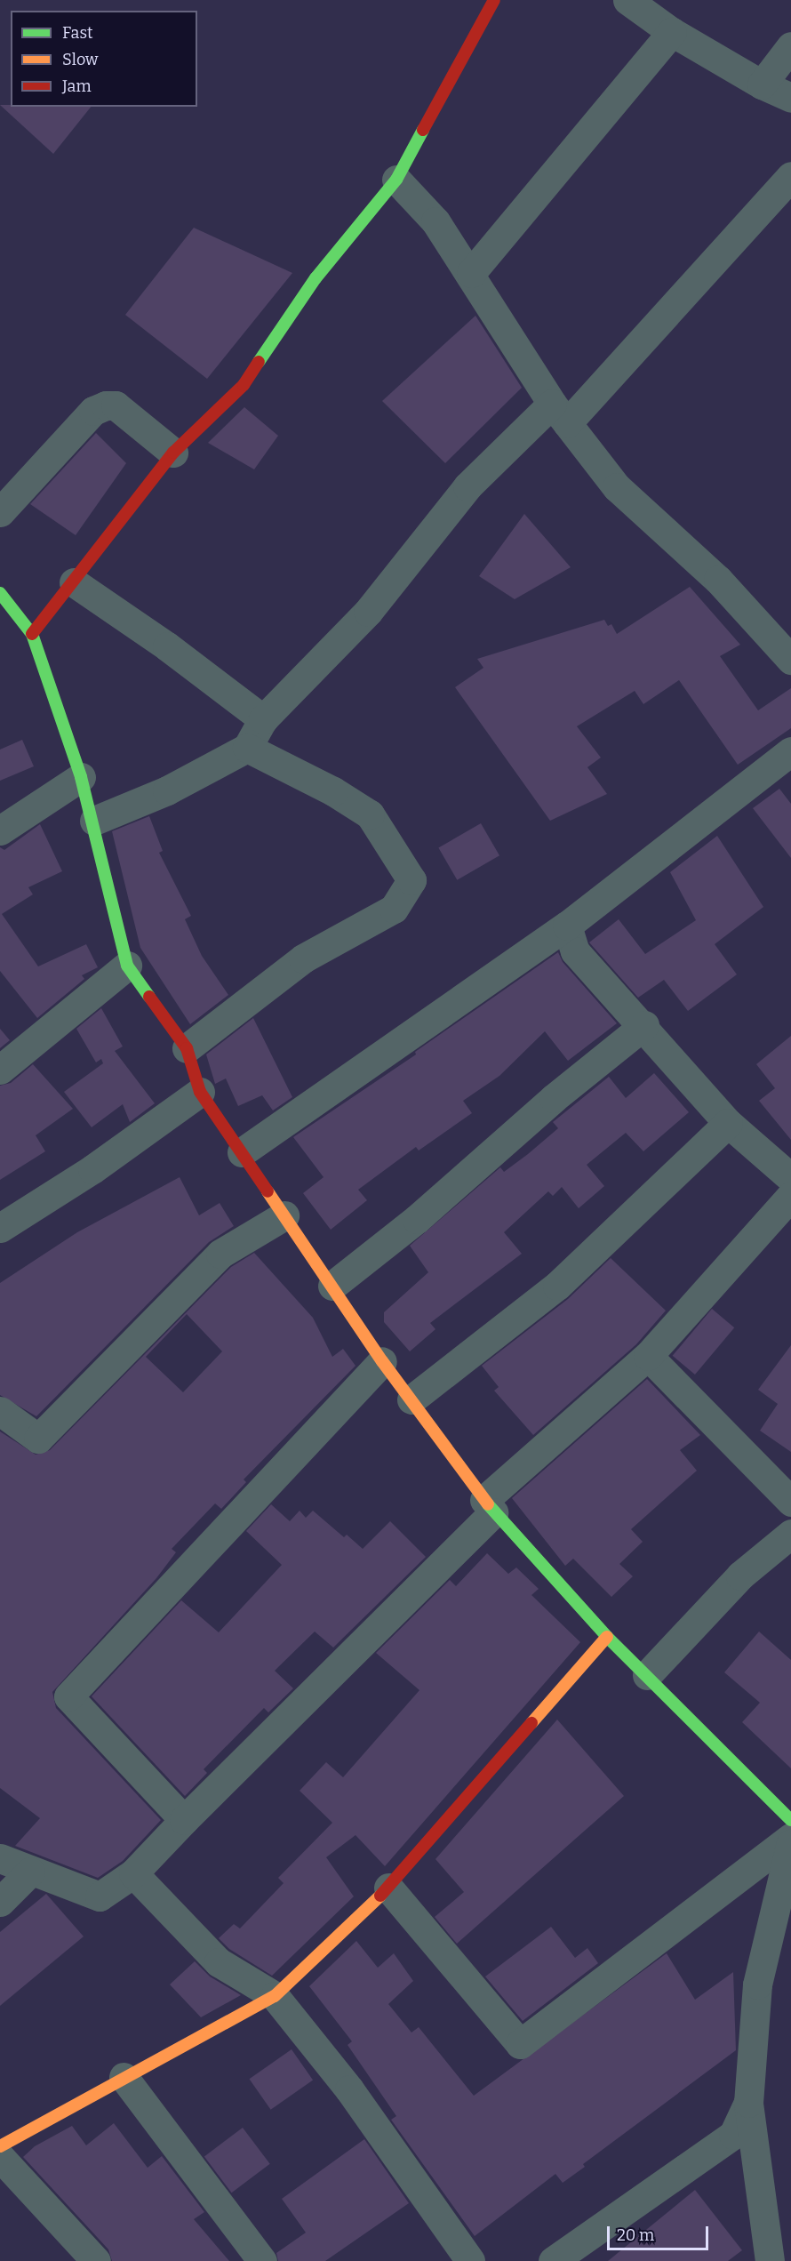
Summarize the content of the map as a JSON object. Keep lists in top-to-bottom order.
{
  "legend": ["Fast", "Slow", "Jam"],
  "scale_bar": "20 m"
}
